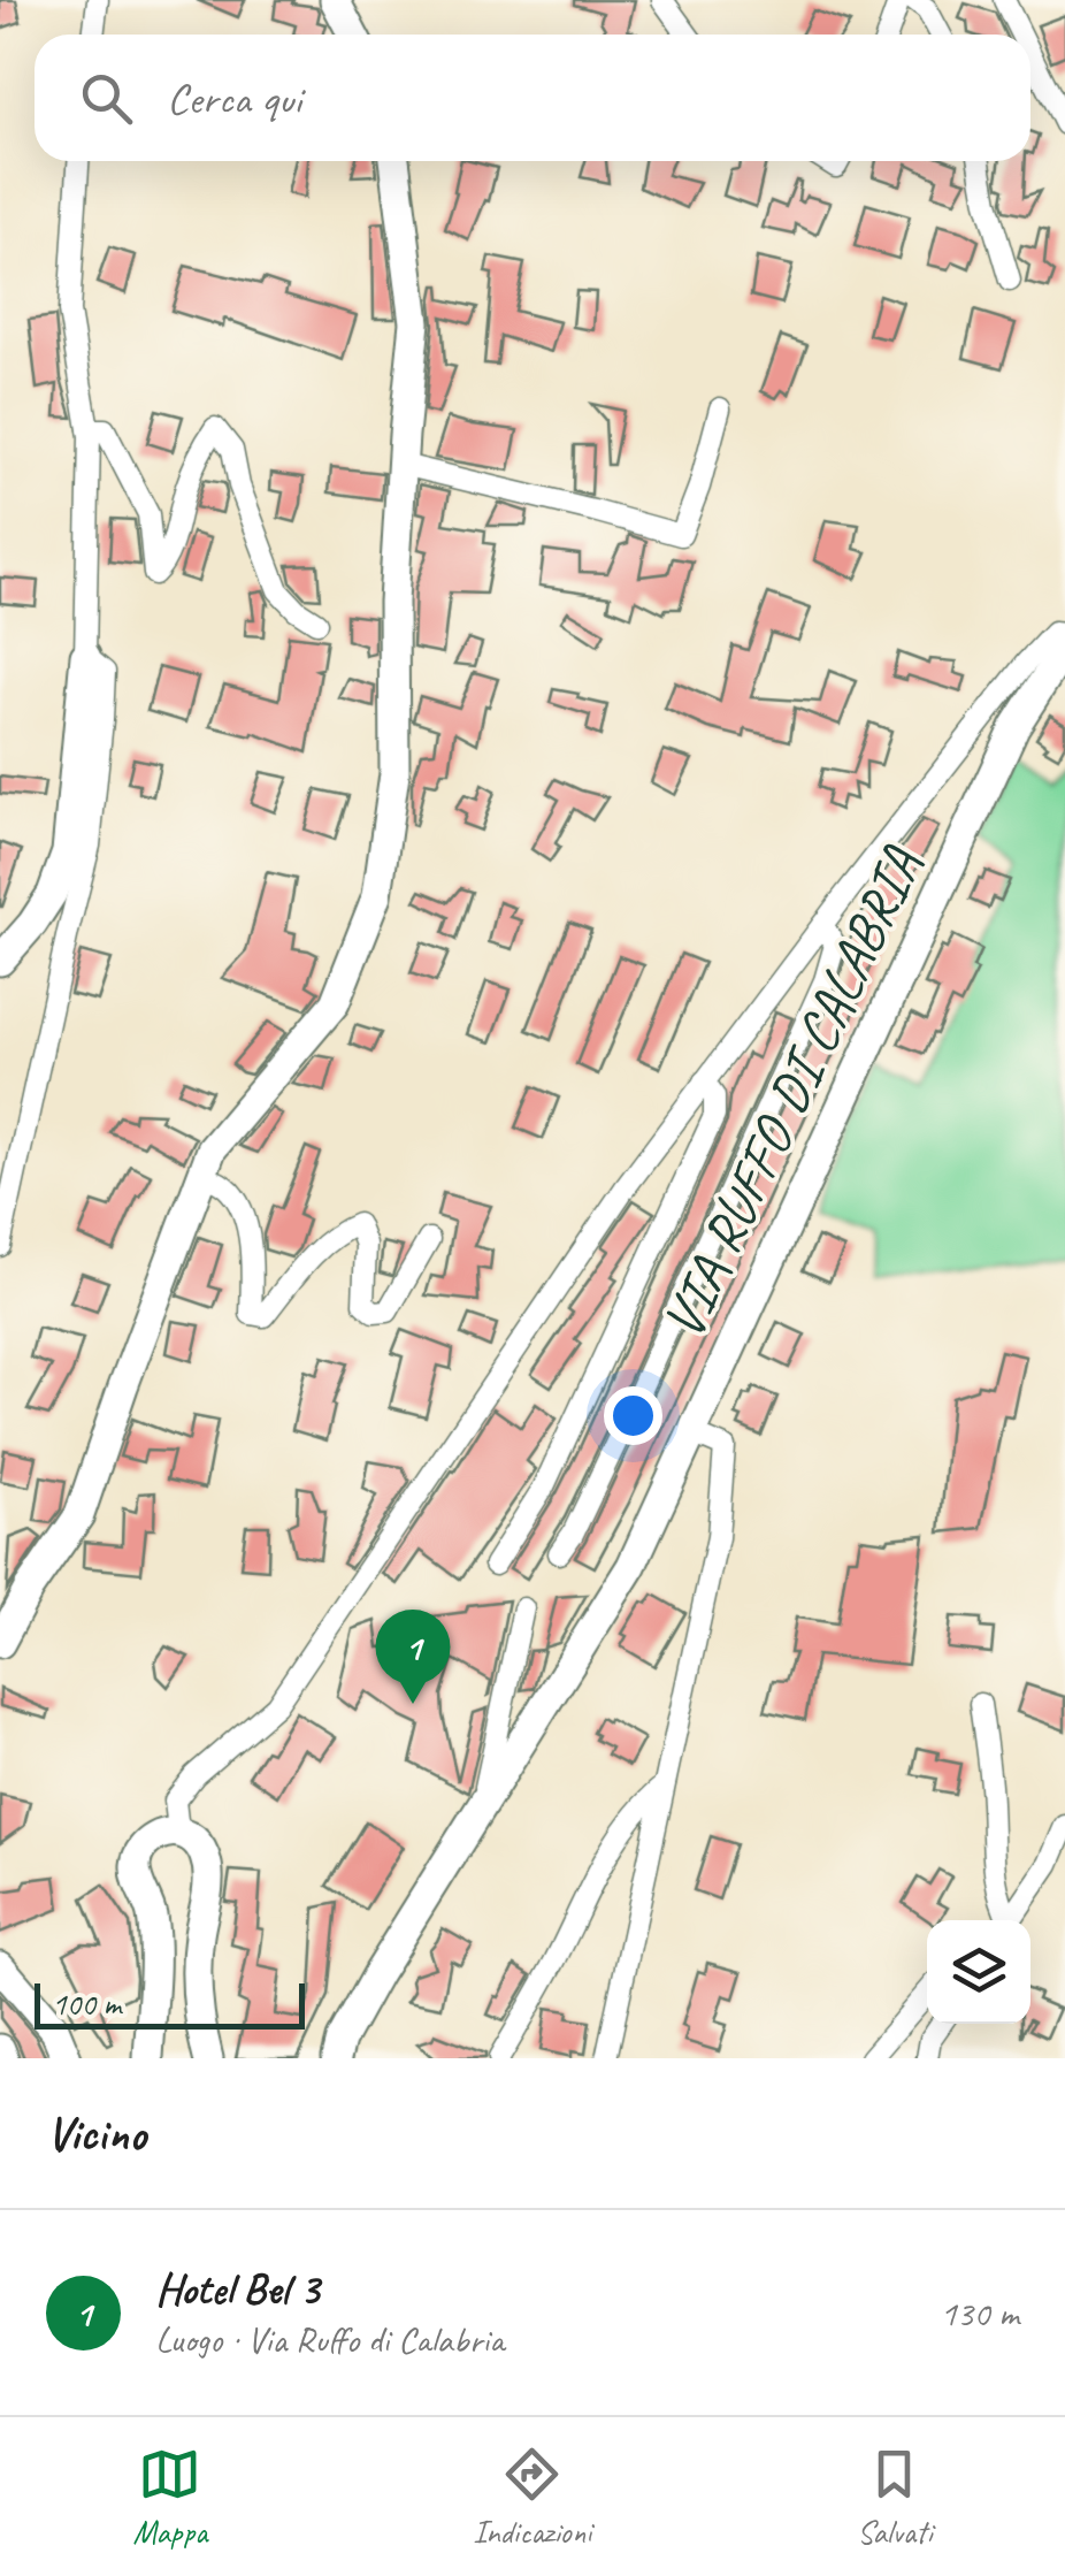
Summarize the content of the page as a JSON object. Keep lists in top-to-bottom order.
{
  "streets": {
    "street": ["VIA RUFFO DI CALABRIA"]
  },
  "scale_bar": "100 m",
  "page": {
    "search": "Cerca qui",
    "pins": "1",
    "scale": "100 m",
    "heading": "Vicino",
    "list": [
      {
        "mark": "1",
        "name": "Hotel Bel 3",
        "note": "Luogo · Via Ruffo di Calabria",
        "value": "130 m"
      }
    ],
    "nav": ["Mappa", "Indicazioni", "Salvati"]
  }
}
